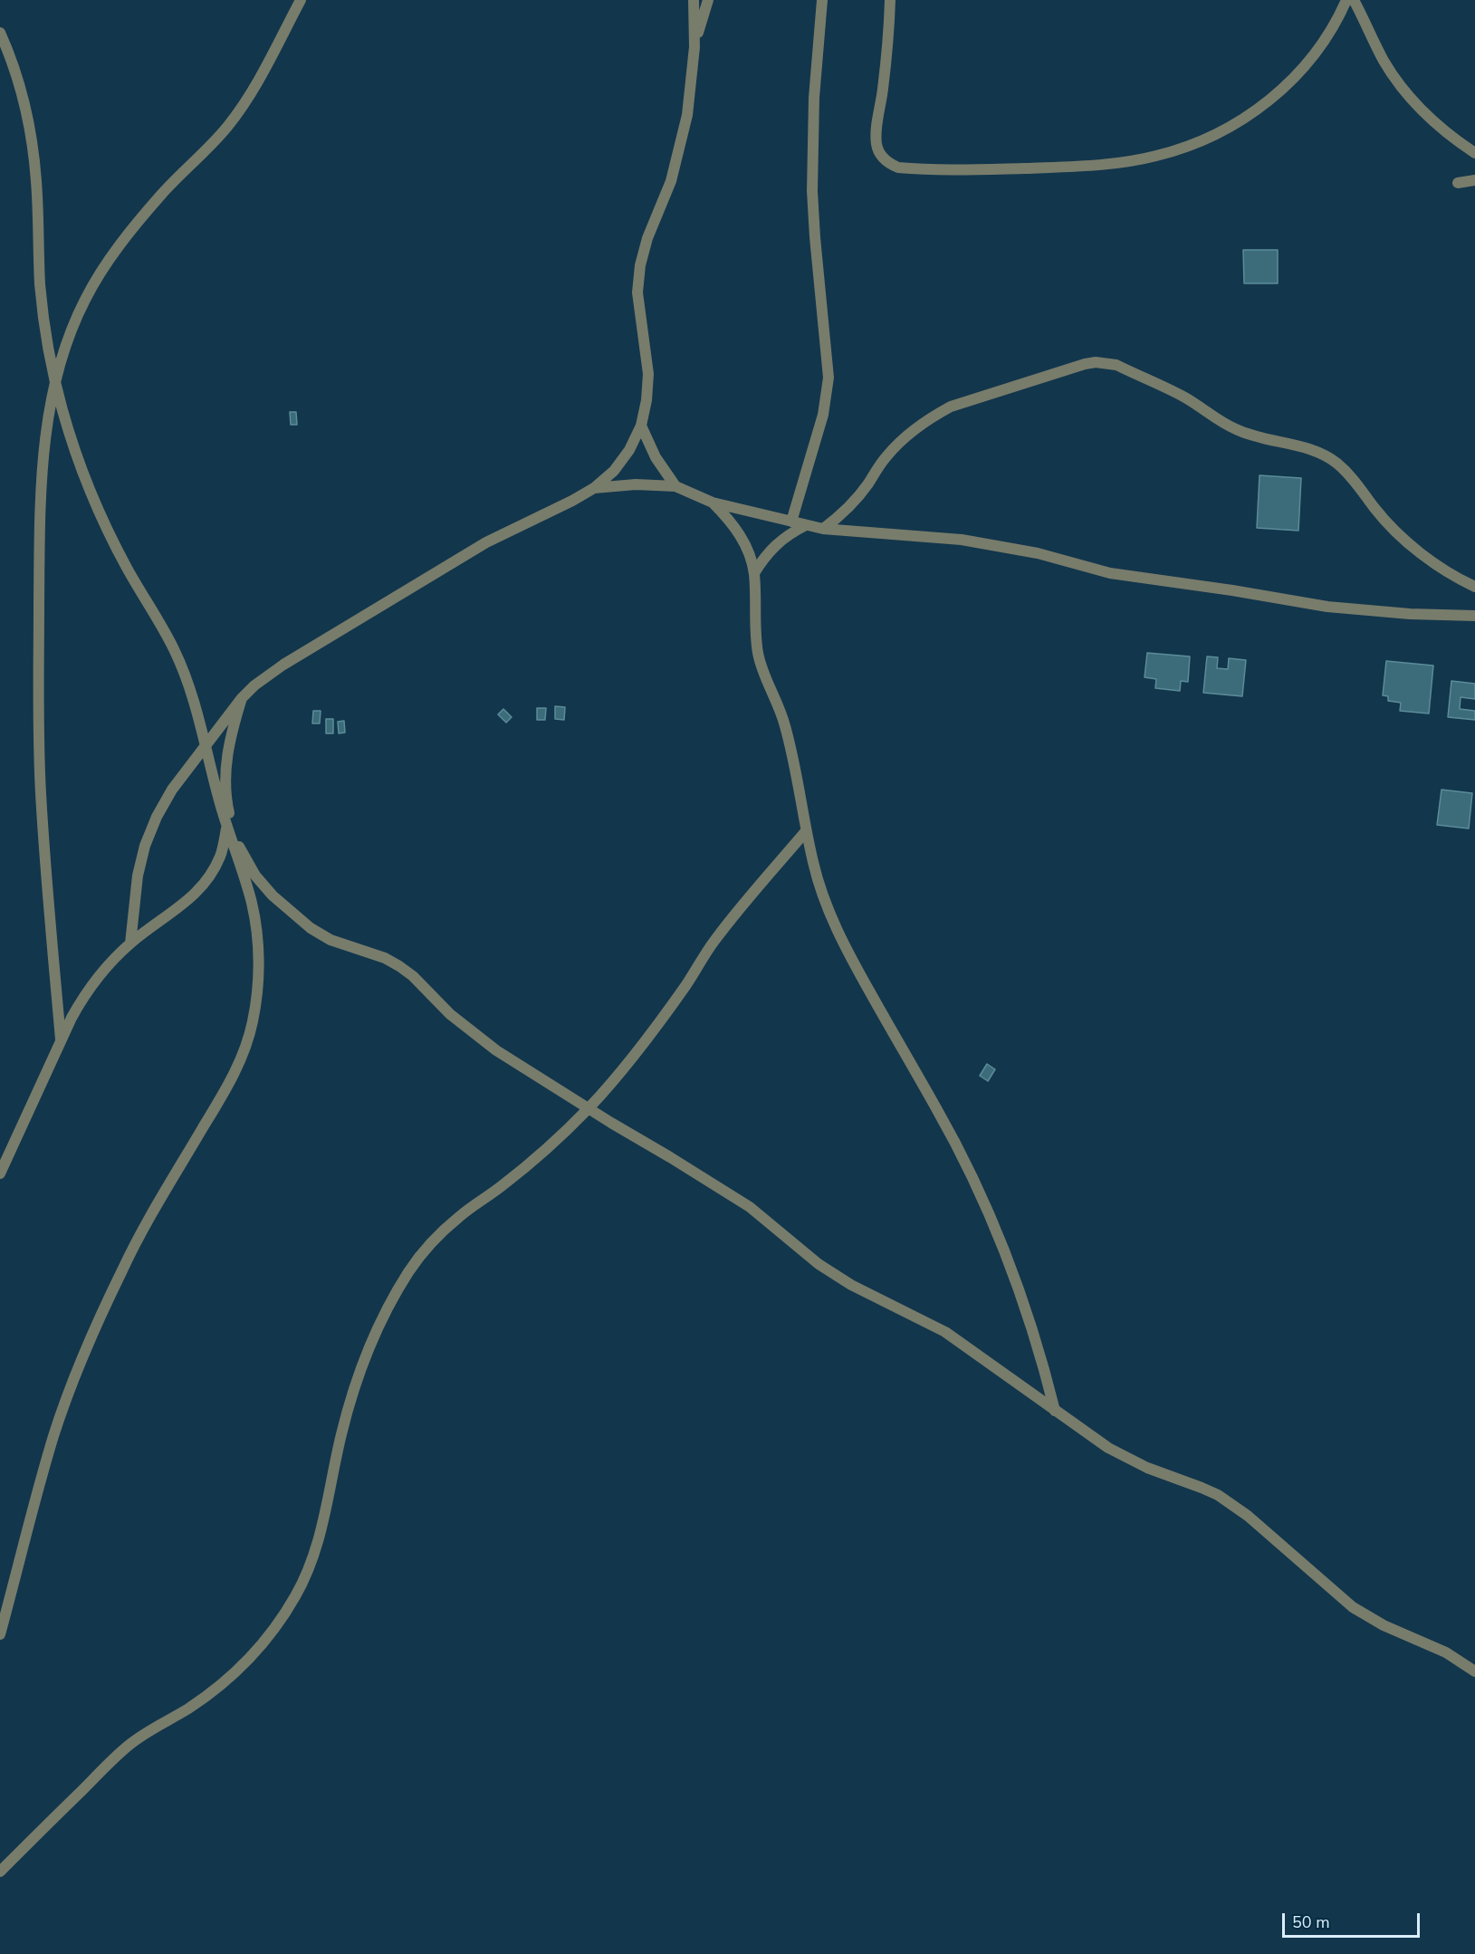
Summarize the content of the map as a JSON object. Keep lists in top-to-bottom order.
{
  "scale_bar": "50 m"
}
